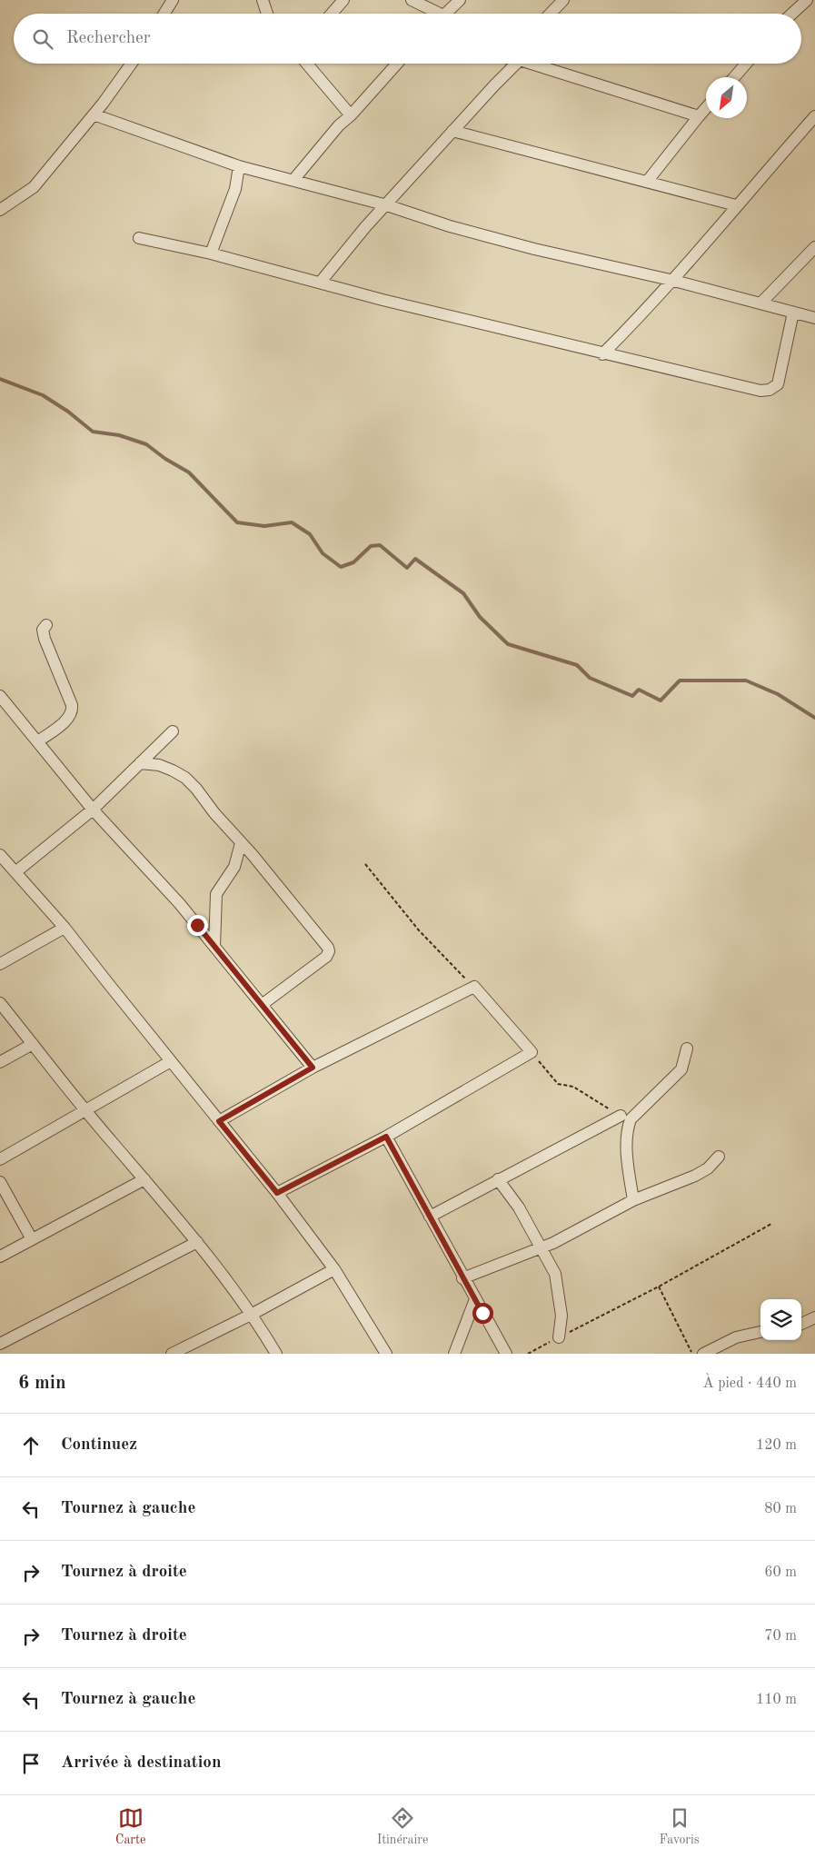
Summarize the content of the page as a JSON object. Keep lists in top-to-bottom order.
{
  "north": "bottom left",
  "page": {
    "search": "Rechercher",
    "heading": ["6 min", "À pied · 440 m"],
    "list": [
      ["Continuez", "120 m"],
      ["Tournez à gauche", "80 m"],
      ["Tournez à droite", "60 m"],
      ["Tournez à droite", "70 m"],
      ["Tournez à gauche", "110 m"],
      "Arrivée à destination"
    ],
    "nav": ["Carte", "Itinéraire", "Favoris"]
  }
}
